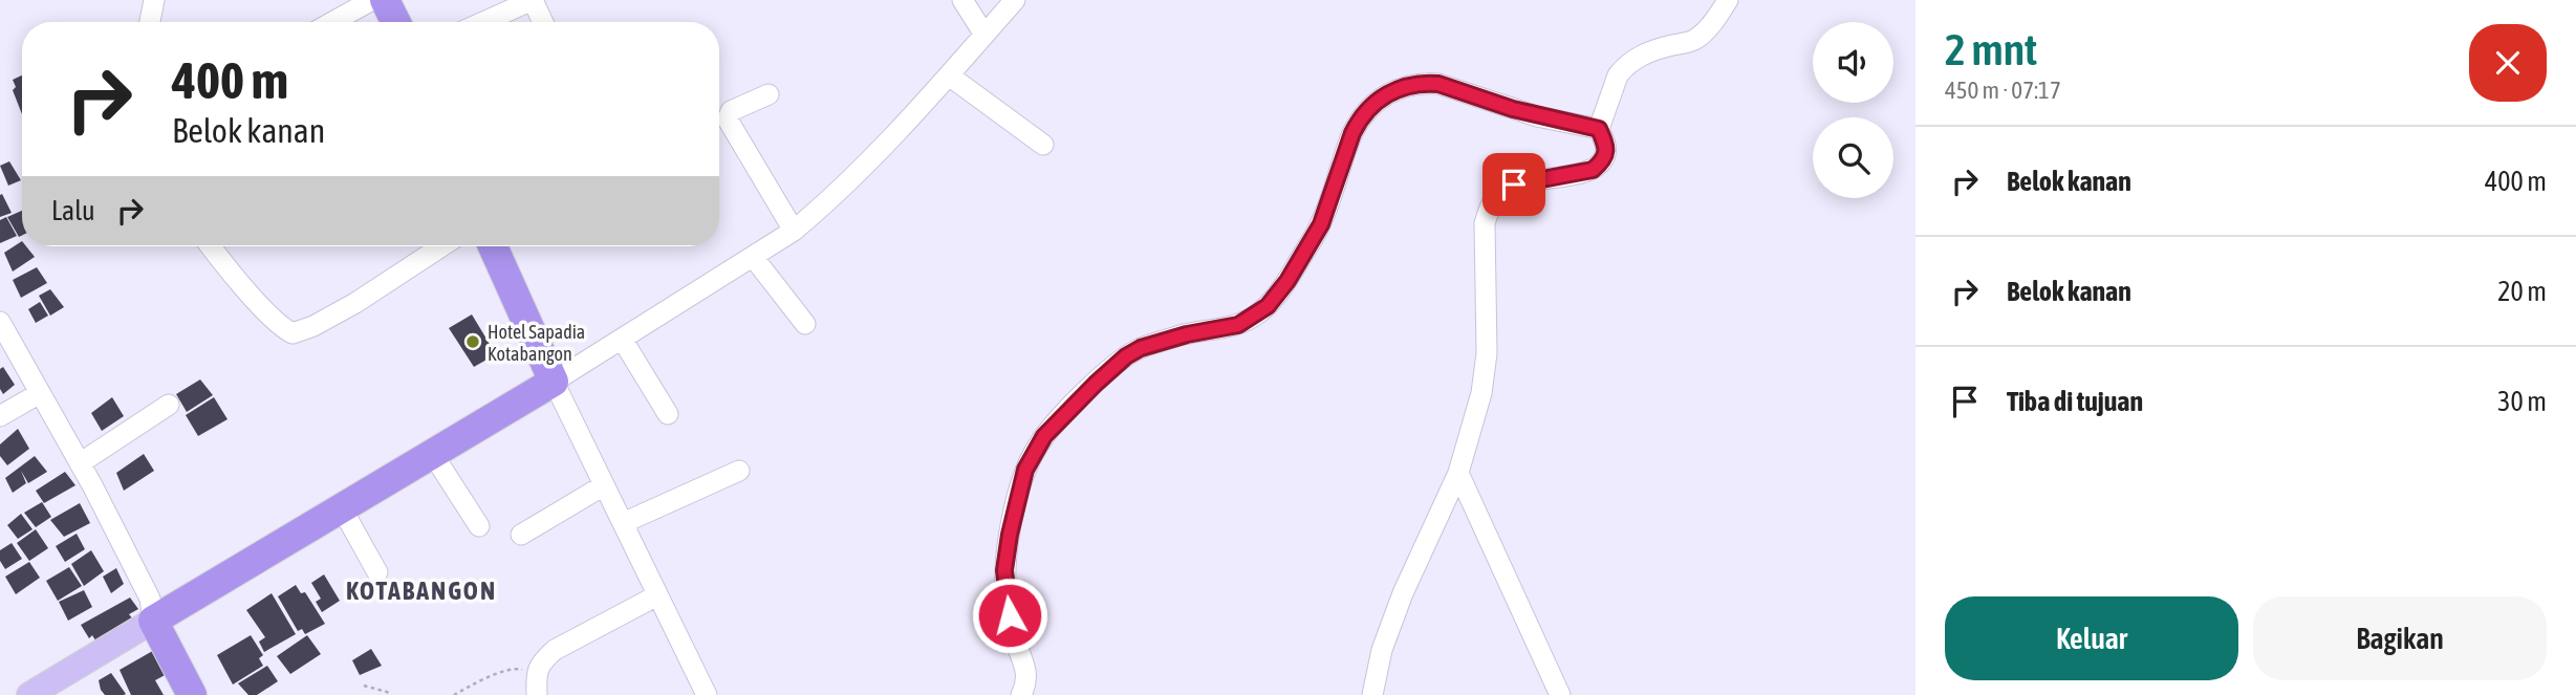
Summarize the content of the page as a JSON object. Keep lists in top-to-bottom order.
{
  "districts": ["KOTABANGON"],
  "places": ["Hotel Sapadia Kotabangon"],
  "page": {
    "heading": ["2 mnt", "450 m · 07:17"],
    "turn": ["400 m", "Belok kanan"],
    "list": [
      {
        "name": "Belok kanan",
        "value": "400 m"
      },
      {
        "name": "Belok kanan",
        "value": "20 m"
      },
      {
        "name": "Tiba di tujuan",
        "value": "30 m"
      }
    ],
    "then": "Lalu",
    "buttons": ["Keluar", "Bagikan"]
  }
}
